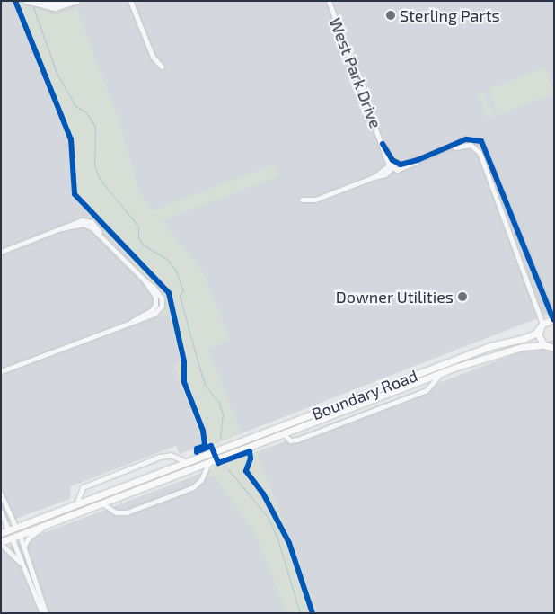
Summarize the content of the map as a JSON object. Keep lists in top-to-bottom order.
{
  "streets": {
    "main road": ["Boundary Road"],
    "street": ["West Park Drive"]
  },
  "places": ["Sterling Parts", "Downer Utilities"]
}
